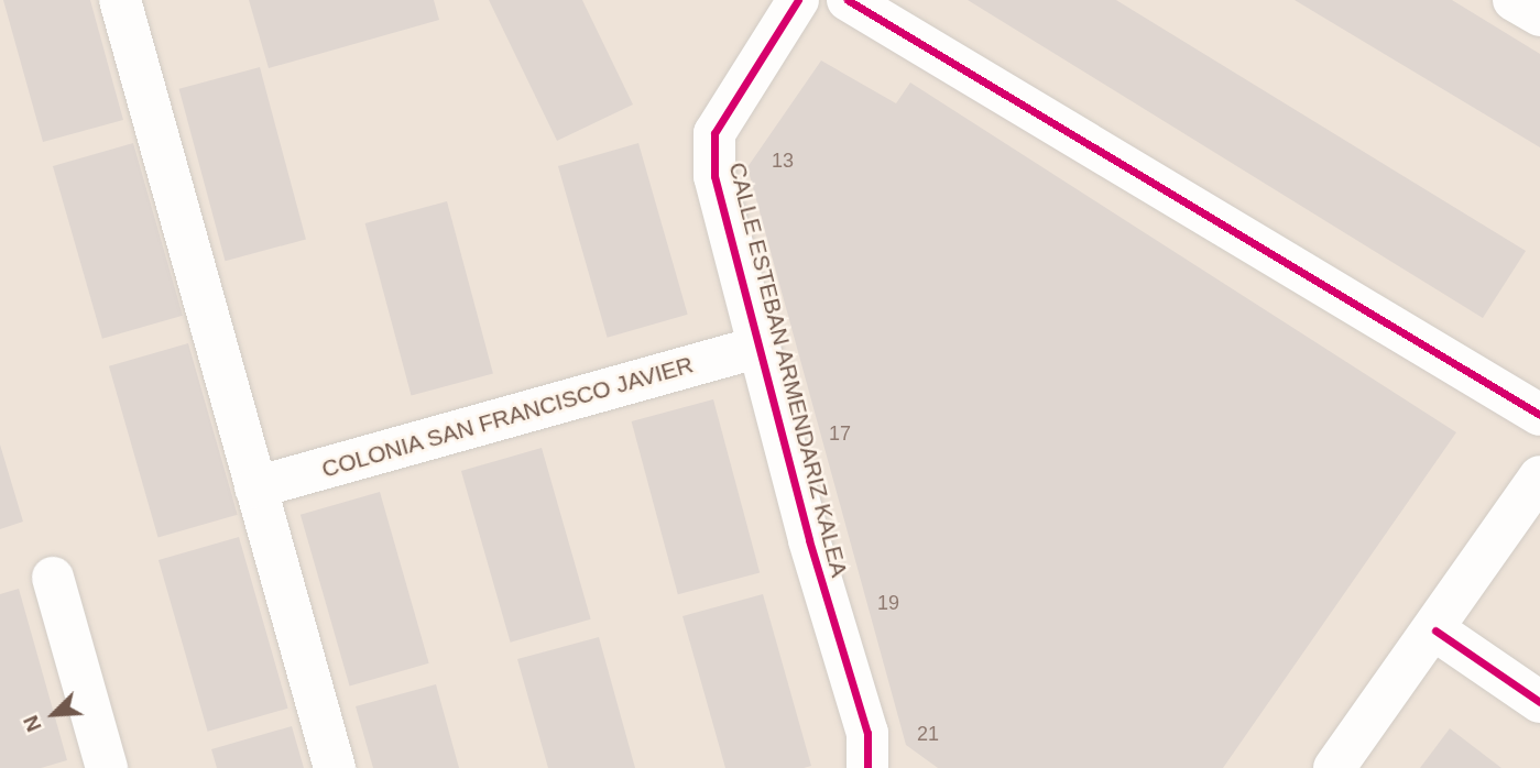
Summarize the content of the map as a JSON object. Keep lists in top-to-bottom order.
{
  "streets": {
    "street": ["CALLE ESTEBAN ARMENDARIZ KALEA", "COLONIA SAN FRANCISCO JAVIER"]
  },
  "crossings": [
    ["CALLE ESTEBAN ARMENDARIZ KALEA", "COLONIA SAN FRANCISCO JAVIER"]
  ],
  "house_numbers": [
    "13",
    "17",
    "19",
    "21"
  ],
  "north": "bottom left"
}
